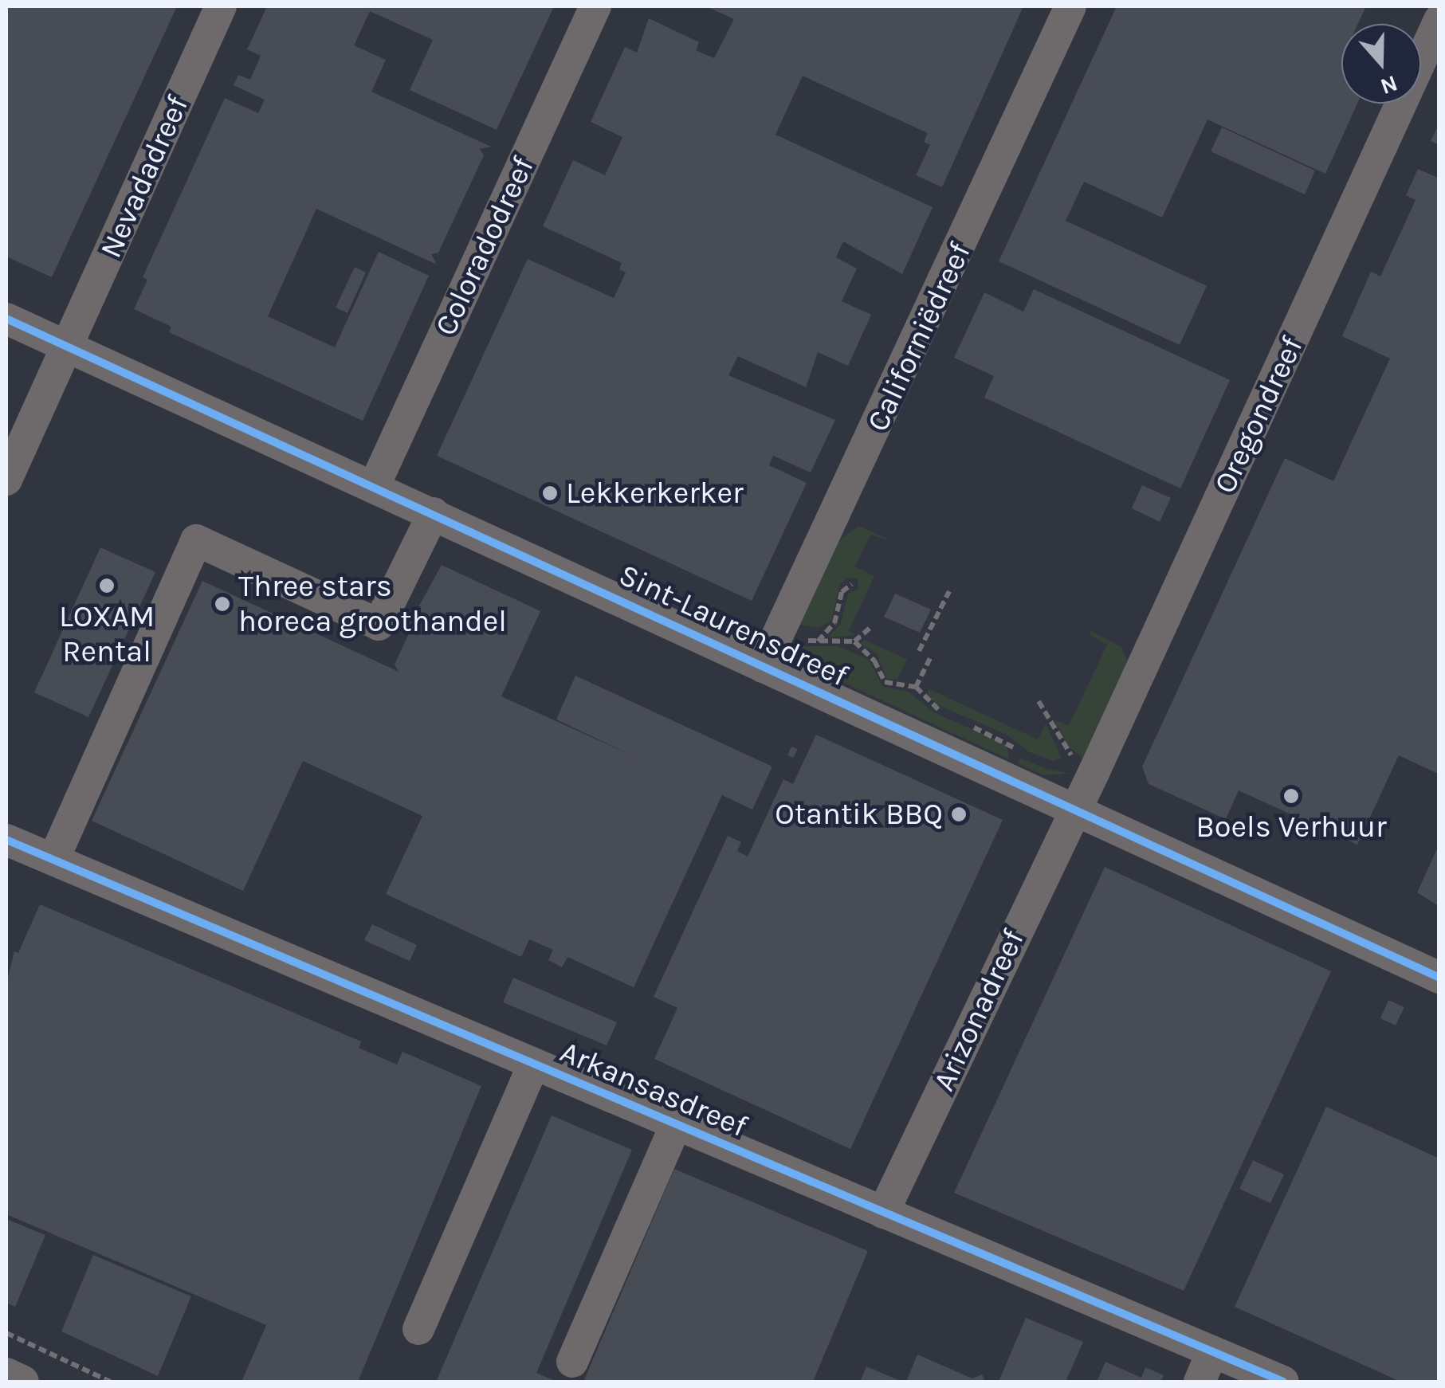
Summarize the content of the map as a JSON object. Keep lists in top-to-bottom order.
{
  "streets": {
    "street": [
      "Nevadadreef",
      "Coloradodreef",
      "Californiëdreef",
      "Oregondreef",
      "Sint-Laurensdreef",
      "Arizonadreef",
      "Arkansasdreef"
    ]
  },
  "crossings": [
    ["Nevadadreef", "Sint-Laurensdreef"],
    ["Coloradodreef", "Sint-Laurensdreef"],
    ["Californiëdreef", "Sint-Laurensdreef"],
    ["Oregondreef", "Sint-Laurensdreef"],
    ["Oregondreef", "Arizonadreef"],
    ["Sint-Laurensdreef", "Arizonadreef"],
    ["Arizonadreef", "Arkansasdreef"]
  ],
  "places": [
    "Lekkerkerker",
    "LOXAM Rental",
    "Three stars horeca groothandel",
    "Boels Verhuur",
    "Otantik BBQ"
  ],
  "north": "bottom"
}
